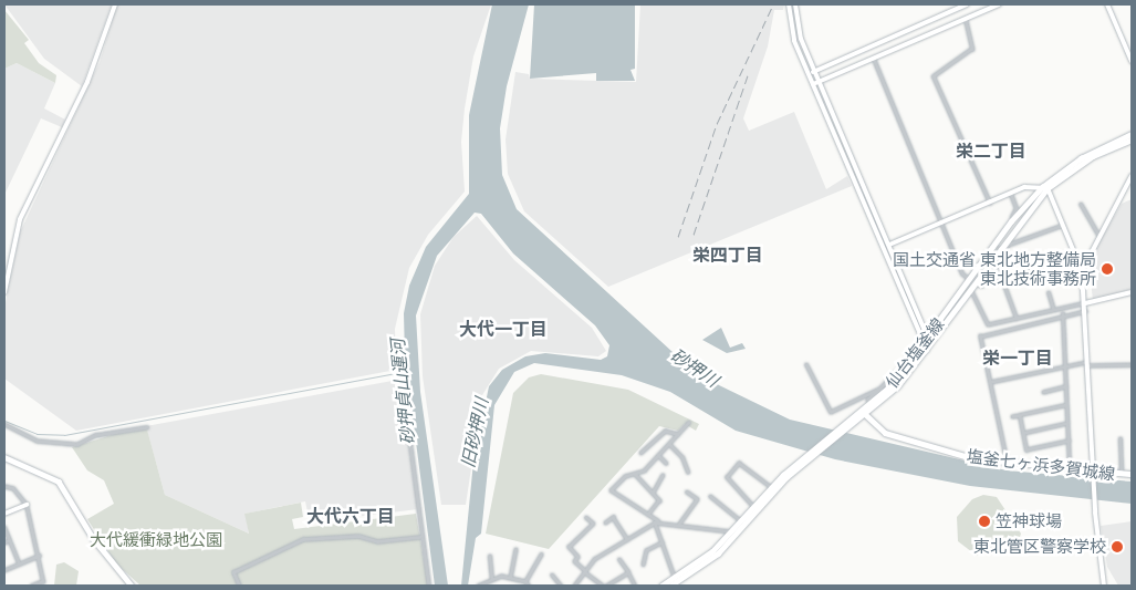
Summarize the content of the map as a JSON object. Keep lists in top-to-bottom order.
{
  "streets": {
    "main road": ["仙台塩釜線", "塩釜七ヶ浜多賀城線"]
  },
  "crossings": [
    ["仙台塩釜線", "塩釜七ヶ浜多賀城線"]
  ],
  "districts": [
    "栄二丁目",
    "栄四丁目",
    "大代一丁目",
    "栄一丁目",
    "大代六丁目"
  ],
  "water": ["砂押川", "砂押貞山運河", "旧砂押川"],
  "parks": ["大代緩衝緑地公園"],
  "places": ["国土交通省 東北地方整備局 東北技術事務所", "笠神球場", "東北管区警察学校"]
}
